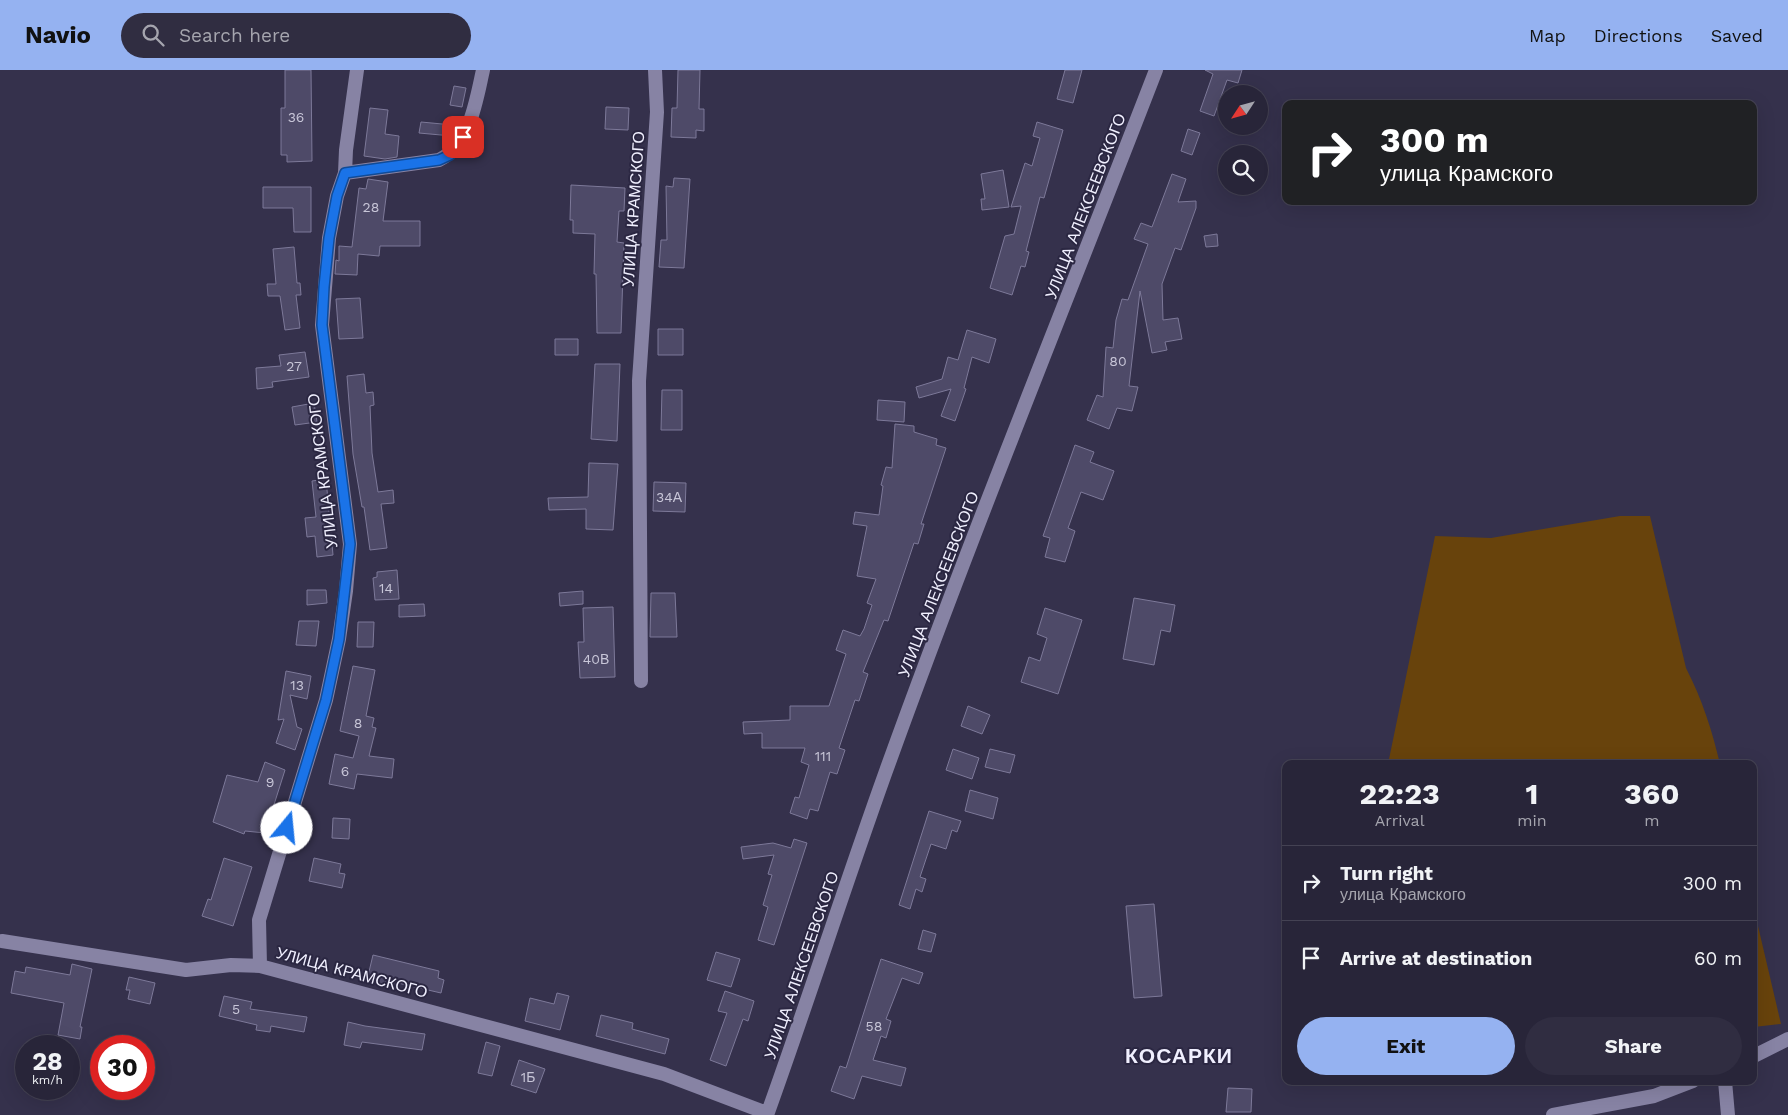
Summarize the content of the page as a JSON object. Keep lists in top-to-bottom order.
{
  "streets": {
    "street": ["УЛИЦА АЛЕКСЕЕВСКОГО", "УЛИЦА КРАМСКОГО"]
  },
  "crossings": [
    ["УЛИЦА АЛЕКСЕЕВСКОГО", "УЛИЦА КРАМСКОГО"]
  ],
  "districts": ["КОСАРКИ"],
  "house_numbers": [
    "36",
    "28",
    "80",
    "27",
    "34А",
    "14",
    "40В",
    "13",
    "8",
    "111",
    "6",
    "9",
    "5",
    "58",
    "1Б"
  ],
  "north": "bottom left",
  "page": {
    "header": "Navio",
    "search": "Search here",
    "nav": ["Map", "Directions", "Saved"],
    "turn": ["300 m", "улица Крамского"],
    "eta": [
      "22:23",
      "Arrival",
      "1",
      "min",
      "360",
      "m"
    ],
    "list": [
      {
        "name": "Turn right",
        "note": "улица Крамского",
        "value": "300 m"
      },
      {
        "name": "Arrive at destination",
        "value": "60 m"
      }
    ],
    "buttons": ["Exit", "Share"],
    "speed": "28 km/h",
    "limit": "30"
  }
}
